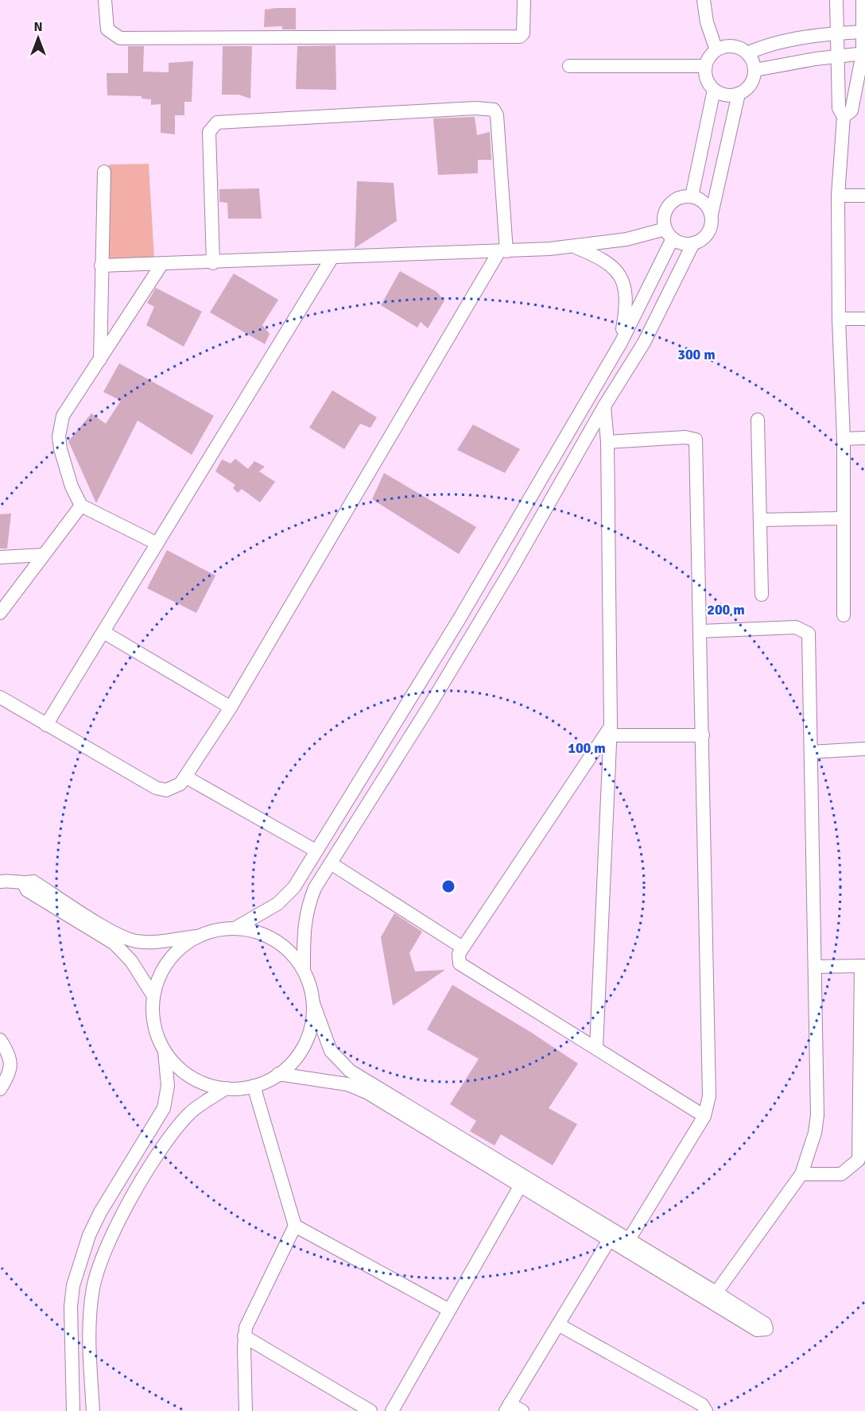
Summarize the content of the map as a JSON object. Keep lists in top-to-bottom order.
{
  "north": "top",
  "rings": ["300 m", "200 m", "100 m"]
}
